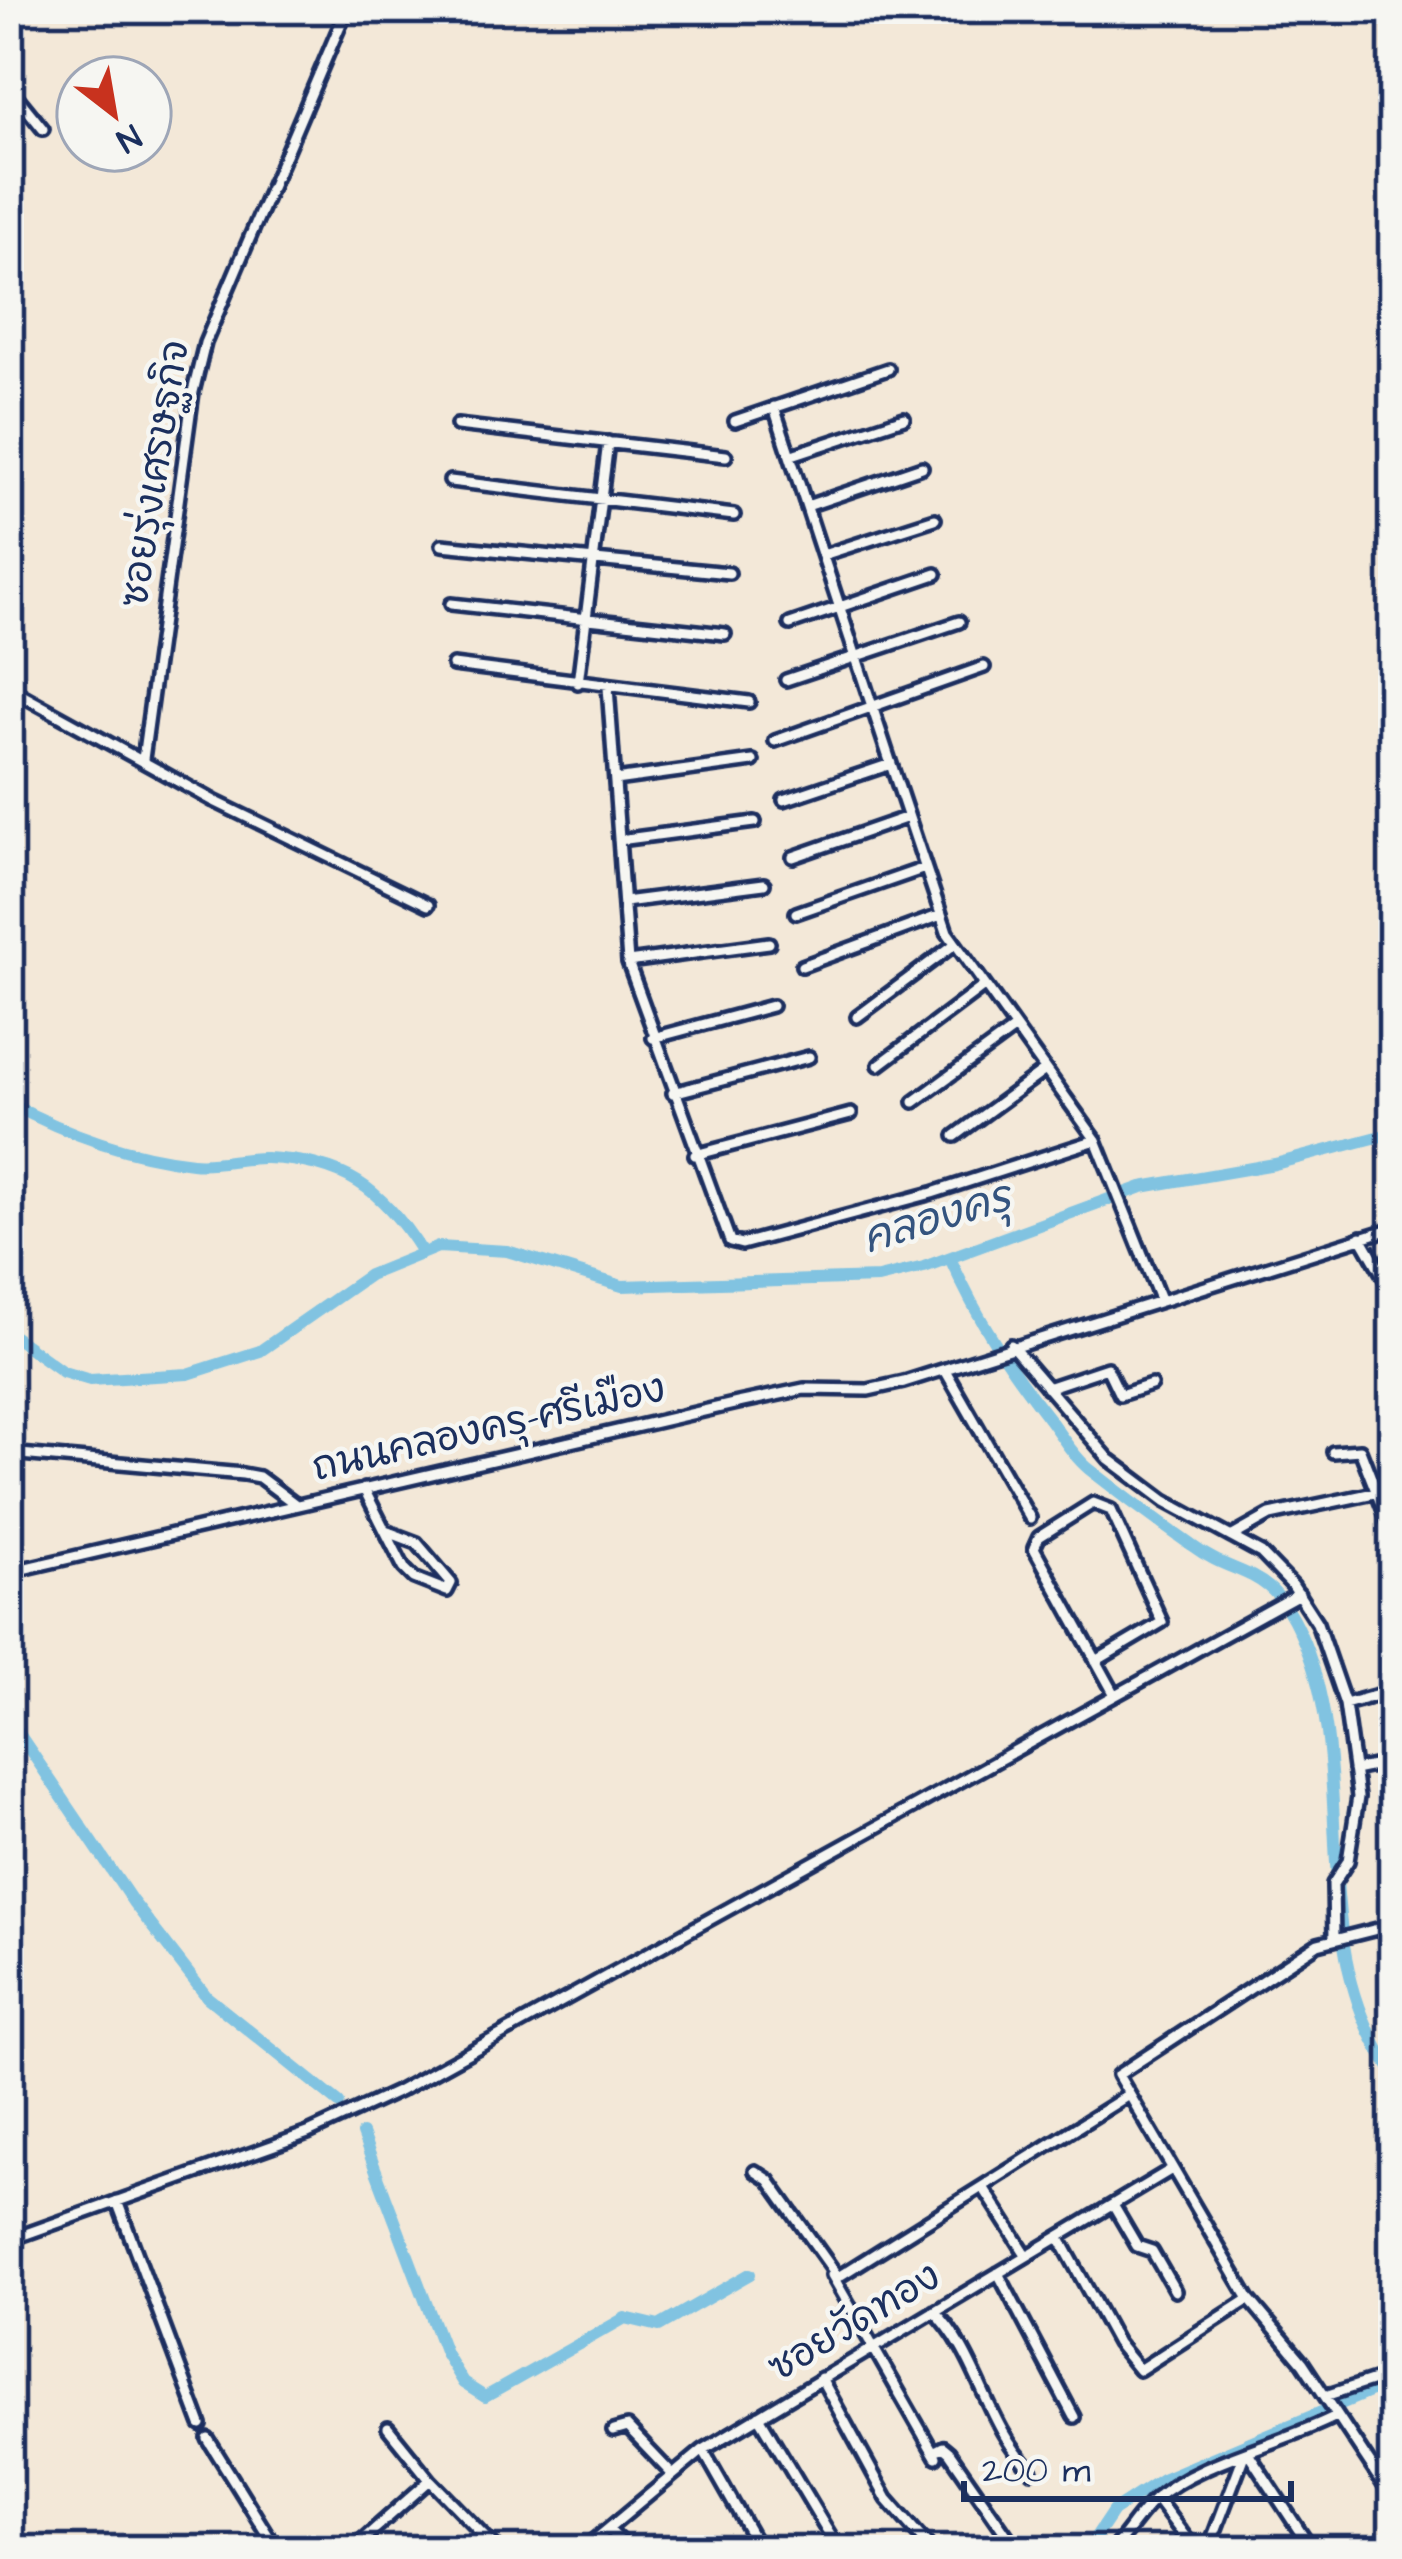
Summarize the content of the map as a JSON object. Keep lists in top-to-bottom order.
{
  "streets": {
    "street": ["ซอยรุ่งเศรษฐกิจ", "ถนนคลองครุ-ศรีเมือง", "ซอยวัดทอง"]
  },
  "water": ["คลองครุ"],
  "scale_bar": "200 m",
  "north": "bottom right"
}
